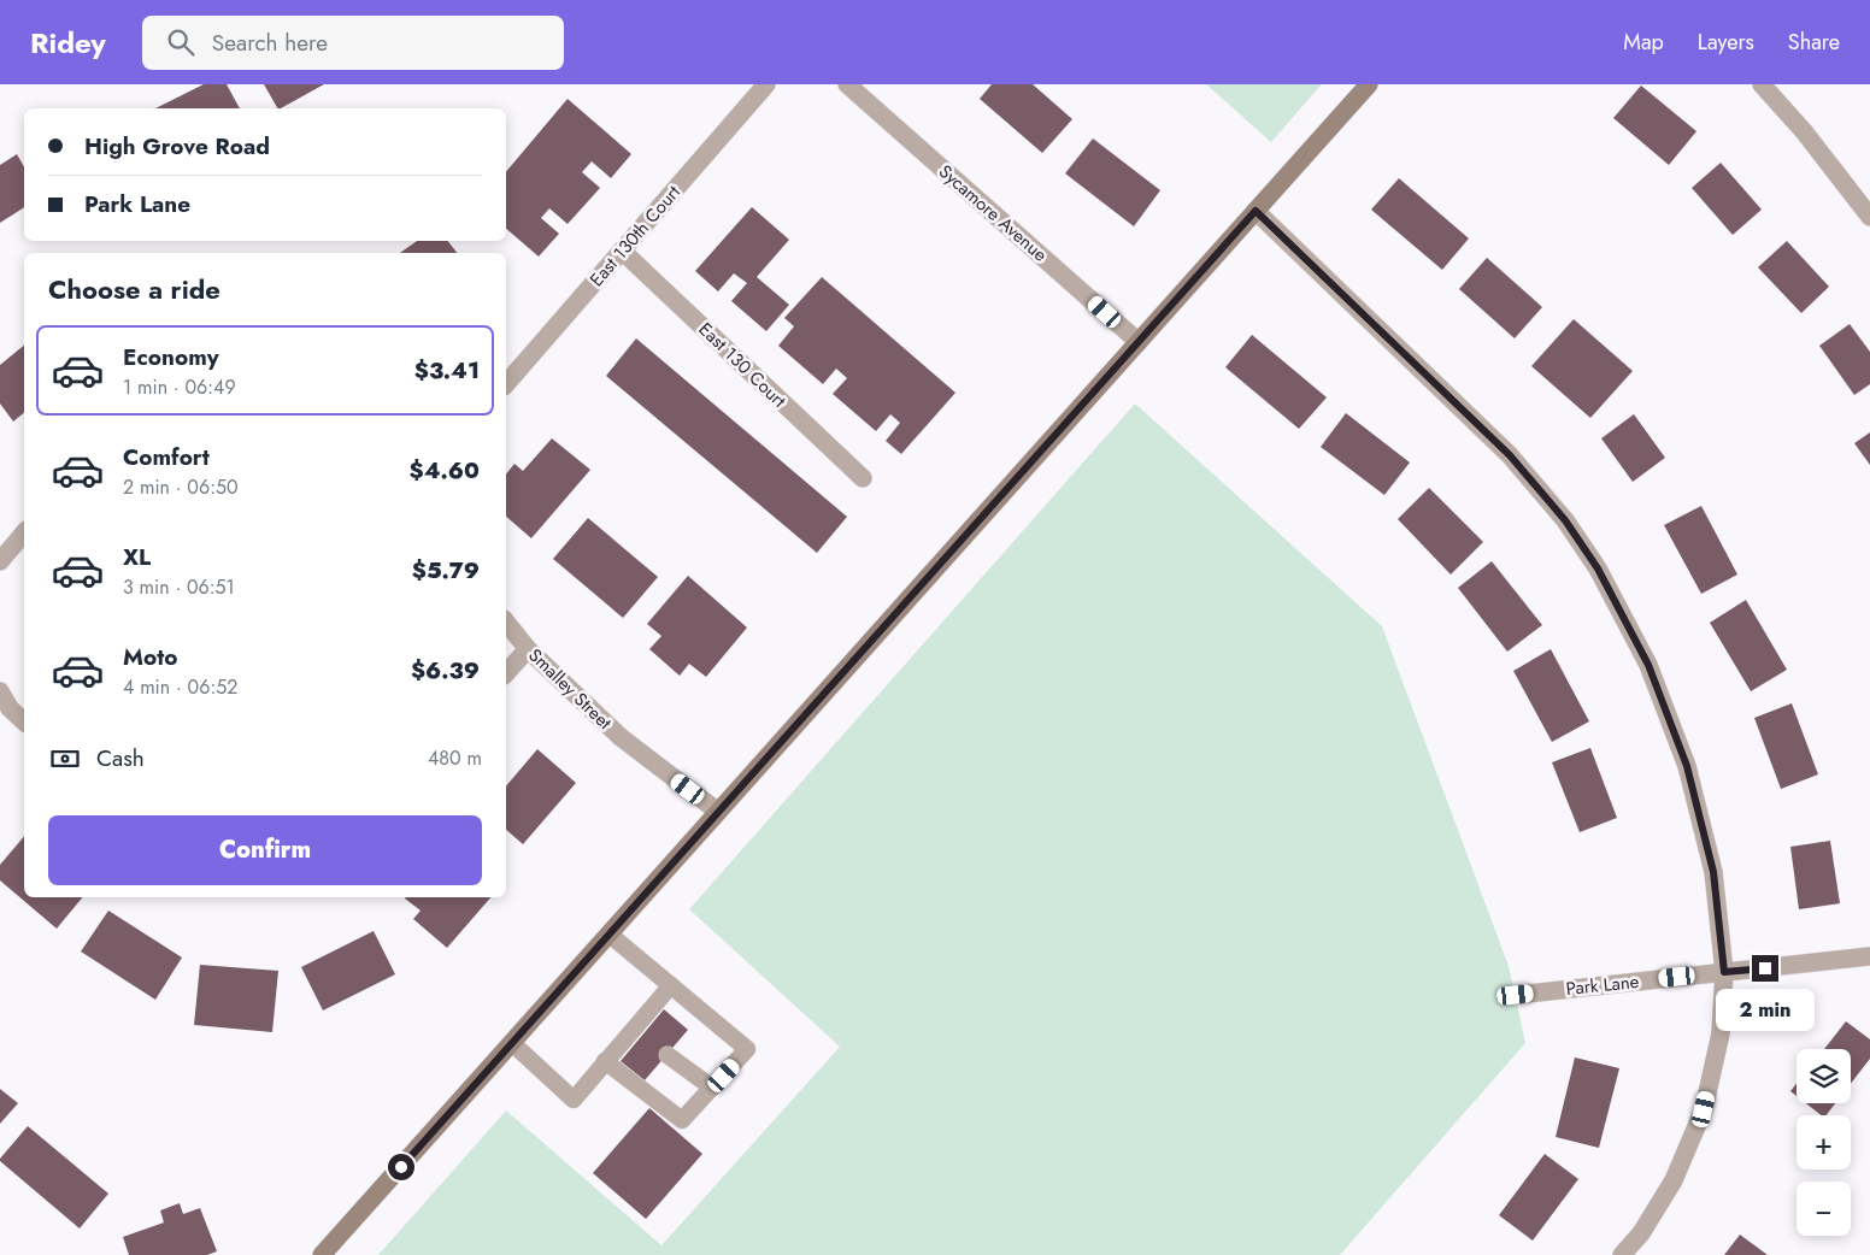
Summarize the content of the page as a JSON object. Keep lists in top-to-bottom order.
{
  "streets": {
    "street": [
      "Sycamore Avenue",
      "East 130th Court",
      "East 130 Court",
      "Smalley Street",
      "Park Lane"
    ]
  },
  "crossings": [
    ["East 130th Court", "East 130 Court"]
  ],
  "page": {
    "header": "Ridey",
    "search": "Search here",
    "nav": ["Map", "Layers", "Share"],
    "banner": ["High Grove Road", "Park Lane"],
    "heading": "Choose a ride",
    "list": [
      {
        "name": "Economy",
        "note": "1 min · 06:49",
        "value": "$3.41"
      },
      {
        "name": "Comfort",
        "note": "2 min · 06:50",
        "value": "$4.60"
      },
      {
        "name": "XL",
        "note": "3 min · 06:51",
        "value": "$5.79"
      },
      {
        "name": "Moto",
        "note": "4 min · 06:52",
        "value": "$6.39"
      }
    ],
    "pay": ["Cash", "480 m"],
    "buttons": "Confirm",
    "bubble": "2 min",
    "map_buttons": ["+", "−"]
  }
}
